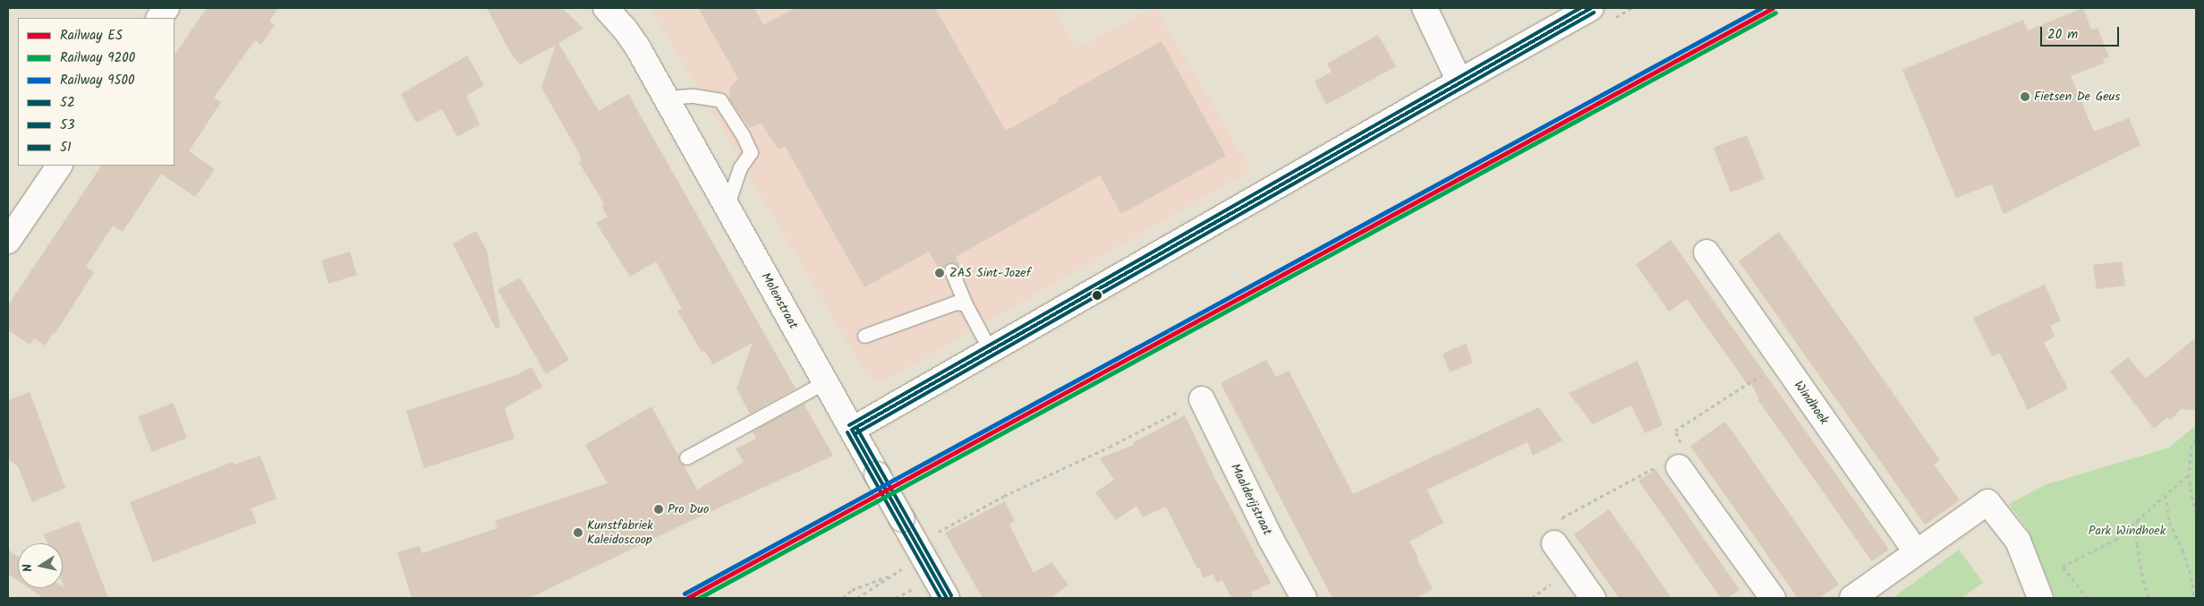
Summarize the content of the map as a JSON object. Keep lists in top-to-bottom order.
{
  "streets": {
    "street": ["Molenstraat", "Windhoek", "Maalderijstraat"]
  },
  "parks": ["Park Windhoek"],
  "places": [
    "Fietsen De Geus",
    "ZAS Sint-Jozef",
    "Pro Duo",
    "Kunstfabriek Kaleidoscoop"
  ],
  "lines": [
    "rail line ES",
    "rail line 9500",
    "transit line 52",
    "transit line 51",
    "rail line 9200",
    "transit line 53"
  ],
  "legend": [
    "Railway ES",
    "Railway 9200",
    "Railway 9500",
    "52",
    "53",
    "51"
  ],
  "scale_bar": "20 m",
  "north": "left"
}
